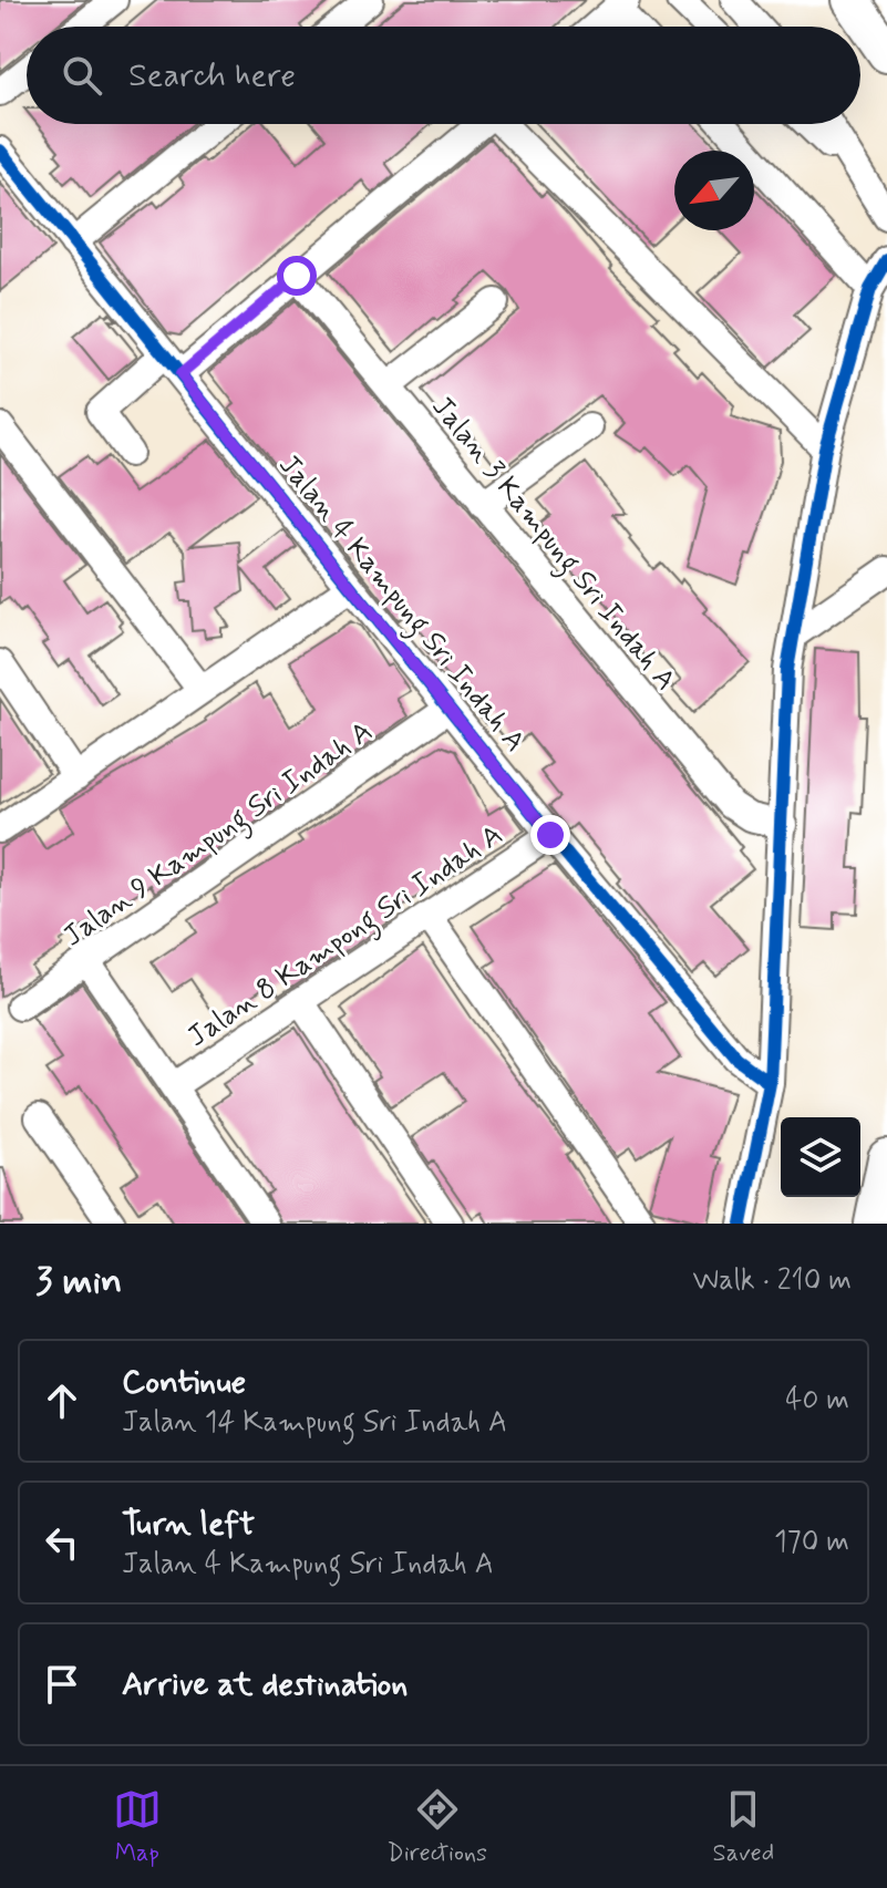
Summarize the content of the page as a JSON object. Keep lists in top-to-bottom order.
{
  "streets": {
    "street": [
      "Jalan 3 Kampung Sri Indah A",
      "Jalan 4 Kampung Sri Indah A",
      "Jalan 9 Kampung Sri Indah A",
      "Jalan 8 Kampong Sri Indah A"
    ]
  },
  "crossings": [
    ["Jalan 4 Kampung Sri Indah A", "Jalan 9 Kampung Sri Indah A"],
    ["Jalan 4 Kampung Sri Indah A", "Jalan 8 Kampong Sri Indah A"]
  ],
  "north": "bottom left",
  "page": {
    "search": "Search here",
    "heading": ["3 min", "Walk · 210 m"],
    "list": [
      ["Continue", "Jalan 14 Kampung Sri Indah A", "40 m"],
      ["Turn left", "Jalan 4 Kampung Sri Indah A", "170 m"],
      "Arrive at destination"
    ],
    "nav": ["Map", "Directions", "Saved"]
  }
}
